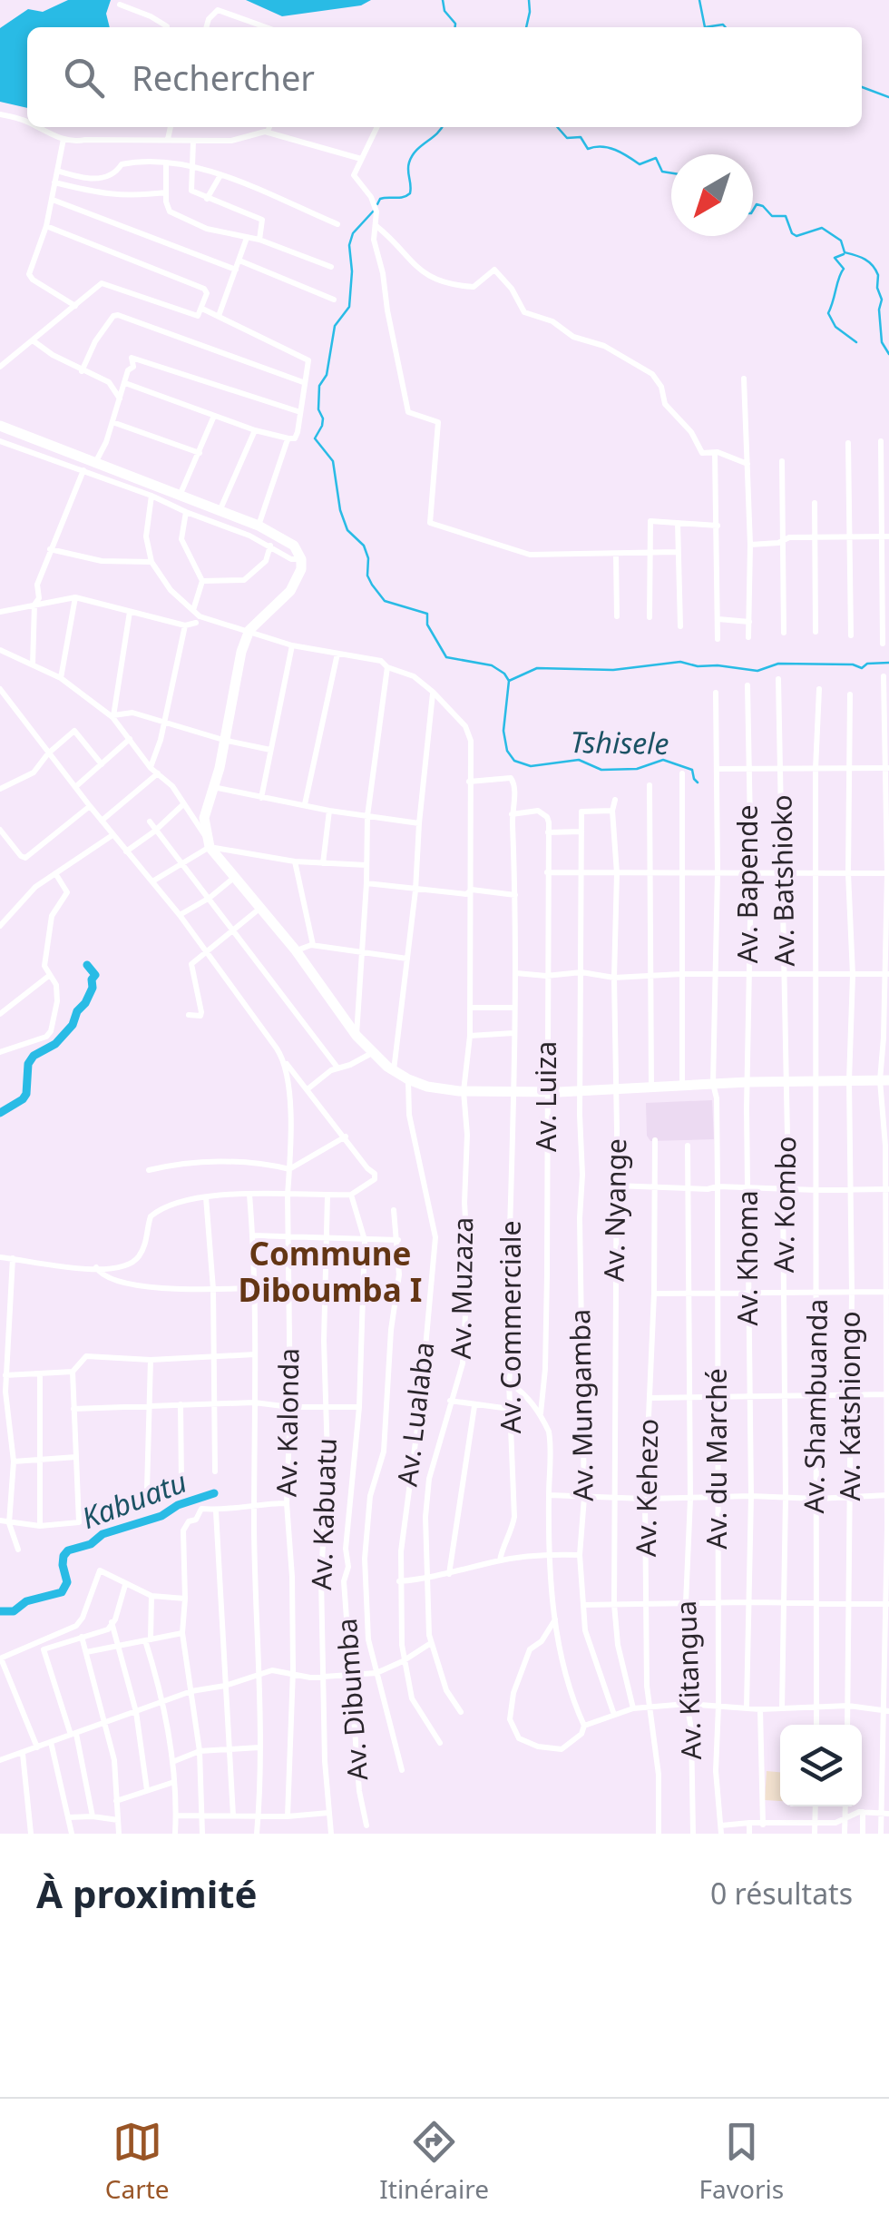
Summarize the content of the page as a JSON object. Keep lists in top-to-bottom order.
{
  "streets": {
    "street": [
      "Av. Batshioko",
      "Av. Bapende",
      "Av. Luiza",
      "Av. Kombo",
      "Av. Nyange",
      "Av. Khoma",
      "Av. Muzaza",
      "Av. Commerciale",
      "Av. Mungamba",
      "Av. Shambuanda",
      "Av. Katshiongo",
      "Av. Lualaba",
      "Av. Kalonda",
      "Av. du Marché",
      "Av. Kehezo",
      "Av. Kabuatu",
      "Av. Kitangua",
      "Av. Dibumba"
    ]
  },
  "crossings": [
    ["Av. Batshioko", "Av. Kombo"],
    ["Av. Bapende", "Av. Khoma"],
    ["Av. Muzaza", "Av. Commerciale"]
  ],
  "districts": ["Commune Diboumba I"],
  "water": ["Tshisele", "Kabuatu"],
  "north": "bottom left",
  "page": {
    "search": "Rechercher",
    "heading": ["À proximité", "0 résultats"],
    "nav": ["Carte", "Itinéraire", "Favoris"]
  }
}
